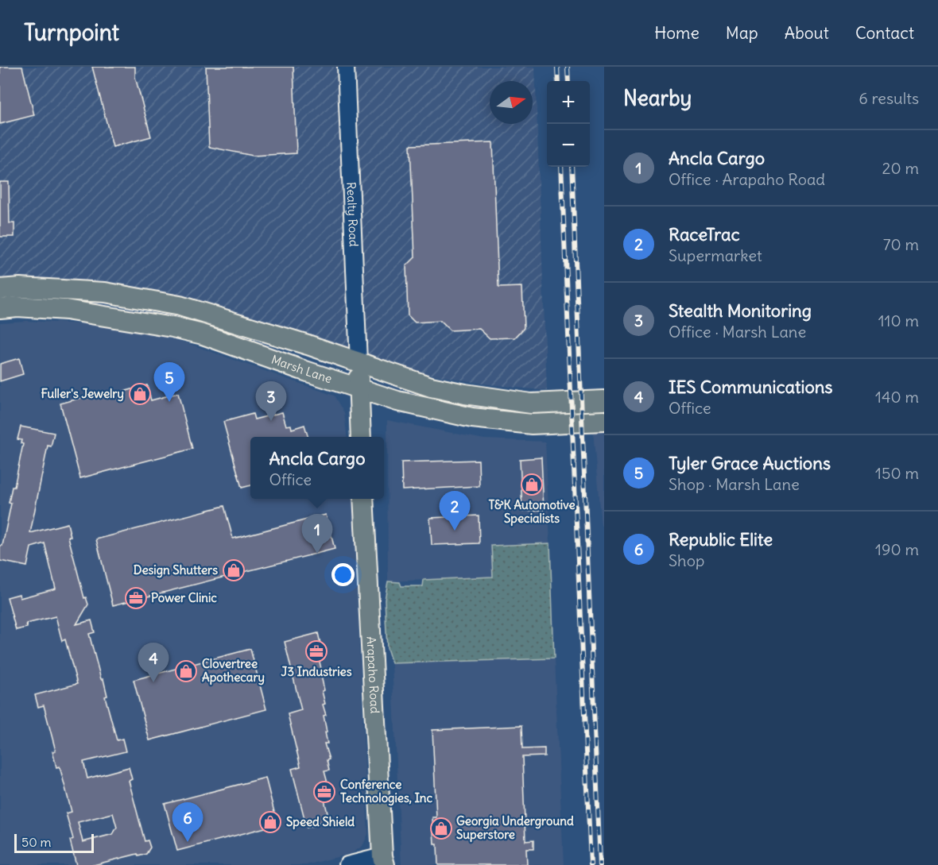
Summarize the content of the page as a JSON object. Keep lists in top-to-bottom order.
{
  "streets": {
    "main road": ["Marsh Lane", "Arapaho Road"],
    "street": ["Realty Road"]
  },
  "crossings": [
    ["Realty Road", "Marsh Lane"]
  ],
  "places": {
    "shop": [
      "Fuller's Jewelry",
      "T&K Automotive Specialists",
      "Design Shutters",
      "Clovertree Apothecary",
      "Speed Shield",
      "Georgia Underground Superstore"
    ],
    "office": ["Power Clinic", "J3 Industries", "Conference Technologies, Inc"]
  },
  "scale_bar": "50 m",
  "north": "right",
  "page": {
    "header": "Turnpoint",
    "nav": [
      "Home",
      "Map",
      "About",
      "Contact"
    ],
    "heading": ["Nearby", "6 results"],
    "map_buttons": ["+", "−"],
    "list": [
      {
        "mark": "1",
        "name": "Ancla Cargo",
        "note": "Office · Arapaho Road",
        "value": "20 m"
      },
      {
        "mark": "2",
        "name": "RaceTrac",
        "note": "Supermarket",
        "value": "70 m"
      },
      {
        "mark": "3",
        "name": "Stealth Monitoring",
        "note": "Office · Marsh Lane",
        "value": "110 m"
      },
      {
        "mark": "4",
        "name": "IES Communications",
        "note": "Office",
        "value": "140 m"
      },
      {
        "mark": "5",
        "name": "Tyler Grace Auctions",
        "note": "Shop · Marsh Lane",
        "value": "150 m"
      },
      {
        "mark": "6",
        "name": "Republic Elite",
        "note": "Shop",
        "value": "190 m"
      }
    ],
    "pins": [
      "5",
      "3",
      "2",
      "1",
      "4",
      "6"
    ],
    "popup": ["Ancla Cargo", "Office"],
    "scale": "50 m"
  }
}
